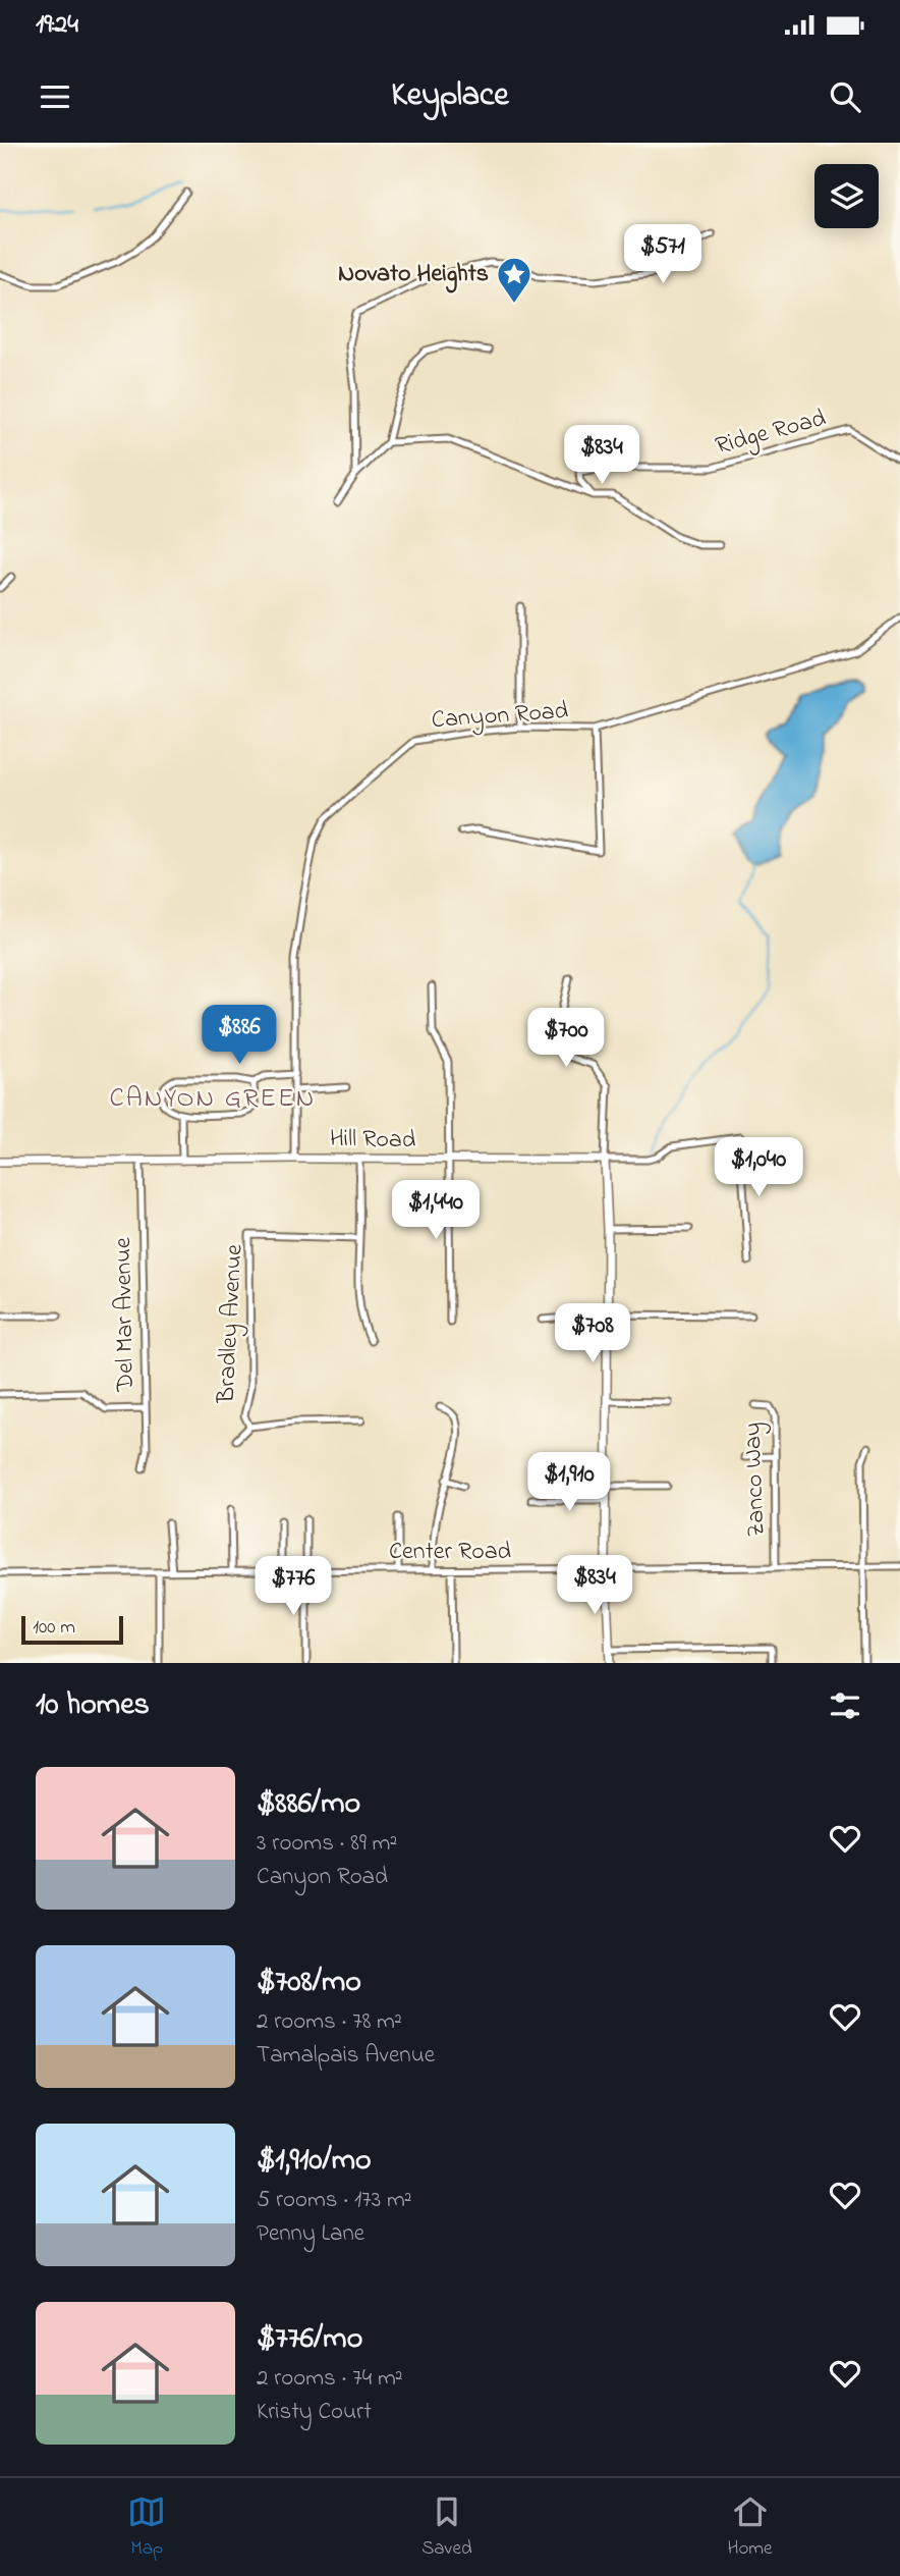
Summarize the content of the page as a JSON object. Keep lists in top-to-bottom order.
{
  "streets": {
    "street": [
      "Ridge Road",
      "Canyon Road",
      "Hill Road",
      "Del Mar Avenue",
      "Bradley Avenue",
      "Zanco Way",
      "Center Road"
    ]
  },
  "crossings": [
    ["Canyon Road", "Hill Road"],
    ["Hill Road", "Del Mar Avenue"],
    ["Zanco Way", "Center Road"]
  ],
  "districts": ["CANYON GREEN"],
  "places": {
    "place": ["Novato Heights"]
  },
  "scale_bar": "100 m",
  "page": {
    "status": "19:24",
    "header": "Keyplace",
    "price": [
      "$571",
      "$834",
      "$886",
      "$700",
      "$1,040",
      "$1,440",
      "$708",
      "$1,910",
      "$834",
      "$776"
    ],
    "scale": "100 m",
    "heading": "10 homes",
    "list": [
      {
        "name": "$886/mo",
        "note": "3 rooms · 89 m² · Canyon Road"
      },
      {
        "name": "$708/mo",
        "note": "2 rooms · 78 m² · Tamalpais Avenue"
      },
      {
        "name": "$1,910/mo",
        "note": "5 rooms · 173 m² · Penny Lane"
      },
      {
        "name": "$776/mo",
        "note": "2 rooms · 74 m² · Kristy Court"
      }
    ],
    "tabs": ["Map", "Saved", "Home"]
  }
}
